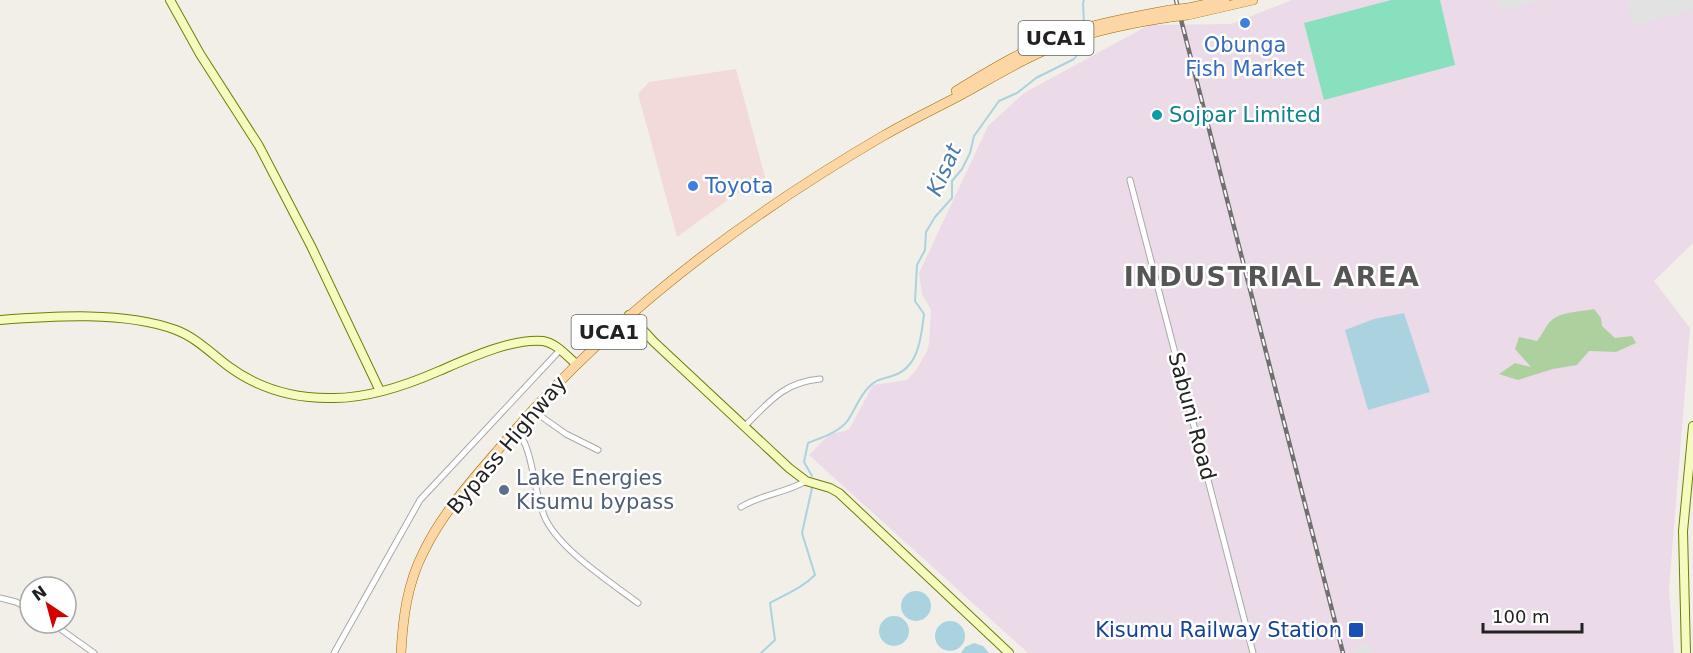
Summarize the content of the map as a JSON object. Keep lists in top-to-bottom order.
{
  "streets": {
    "main road": ["UCA1", "Bypass Highway"],
    "street": ["Sabuni Road"]
  },
  "crossings": [
    ["UCA1", "Bypass Highway"]
  ],
  "districts": ["INDUSTRIAL AREA"],
  "water": ["Kisat"],
  "places": {
    "other": [
      "Obunga Fish Market",
      "Sojpar Limited",
      "Toyota",
      "Lake Energies Kisumu bypass"
    ],
    "transit": ["Kisumu Railway Station"]
  },
  "scale_bar": "100 m",
  "north": "top left"
}
